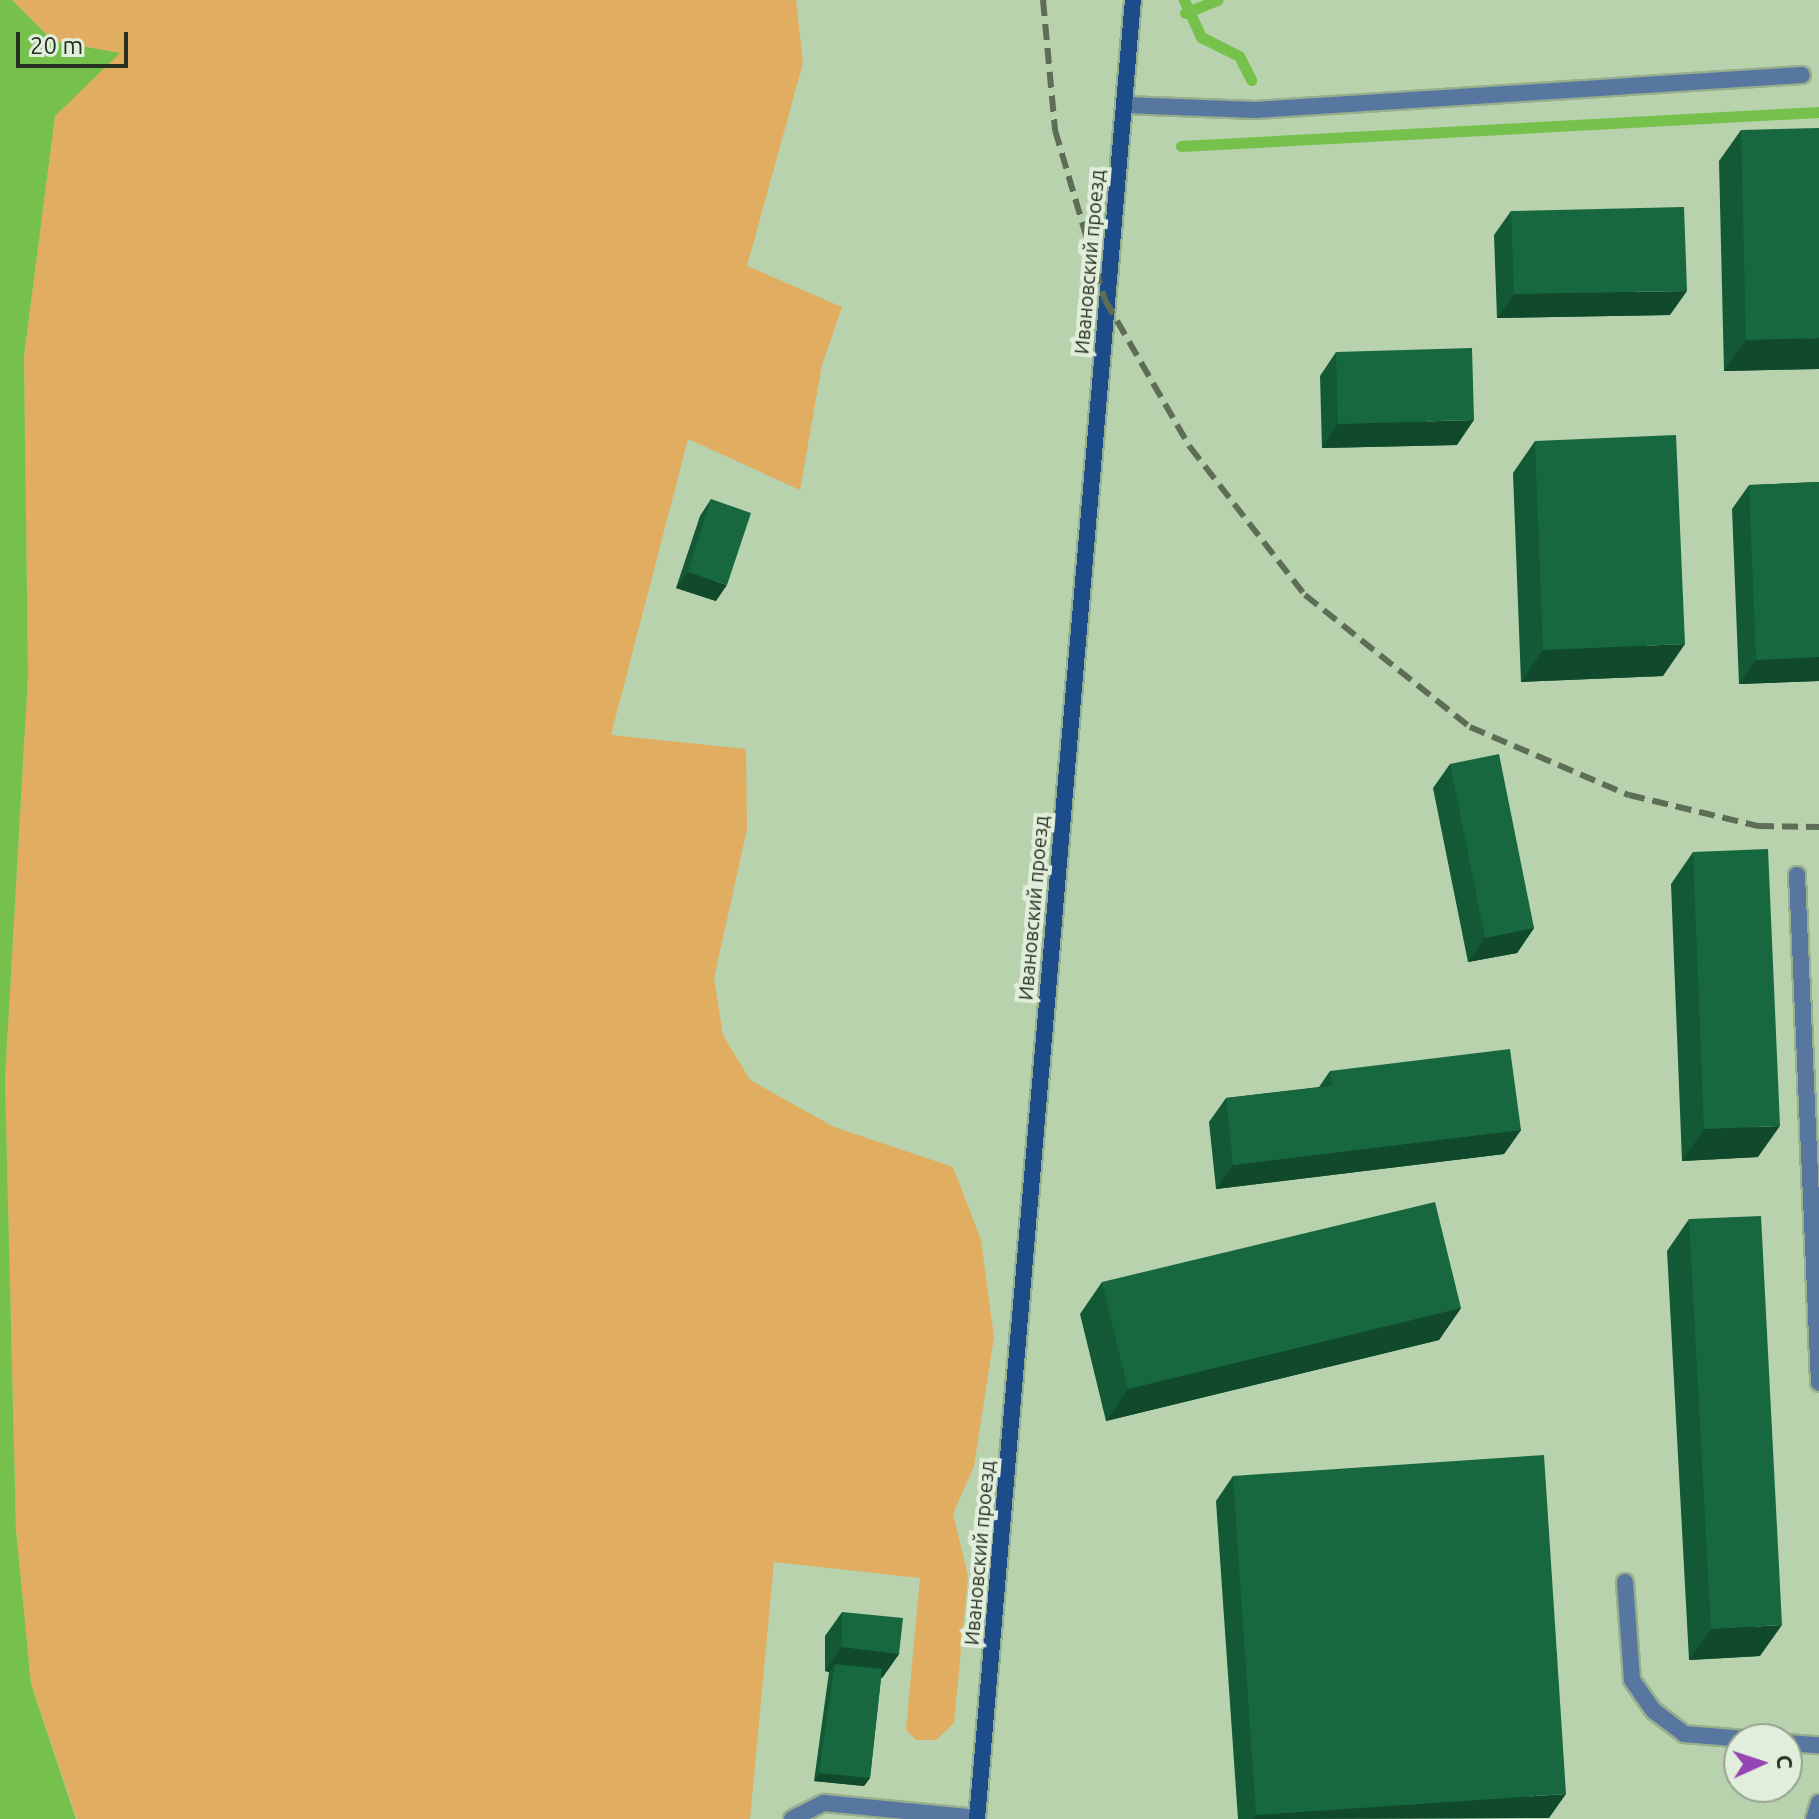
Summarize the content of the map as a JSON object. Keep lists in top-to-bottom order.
{
  "streets": {
    "street": ["Ивановский проезд"]
  },
  "scale_bar": "20 m",
  "north": "right"
}
